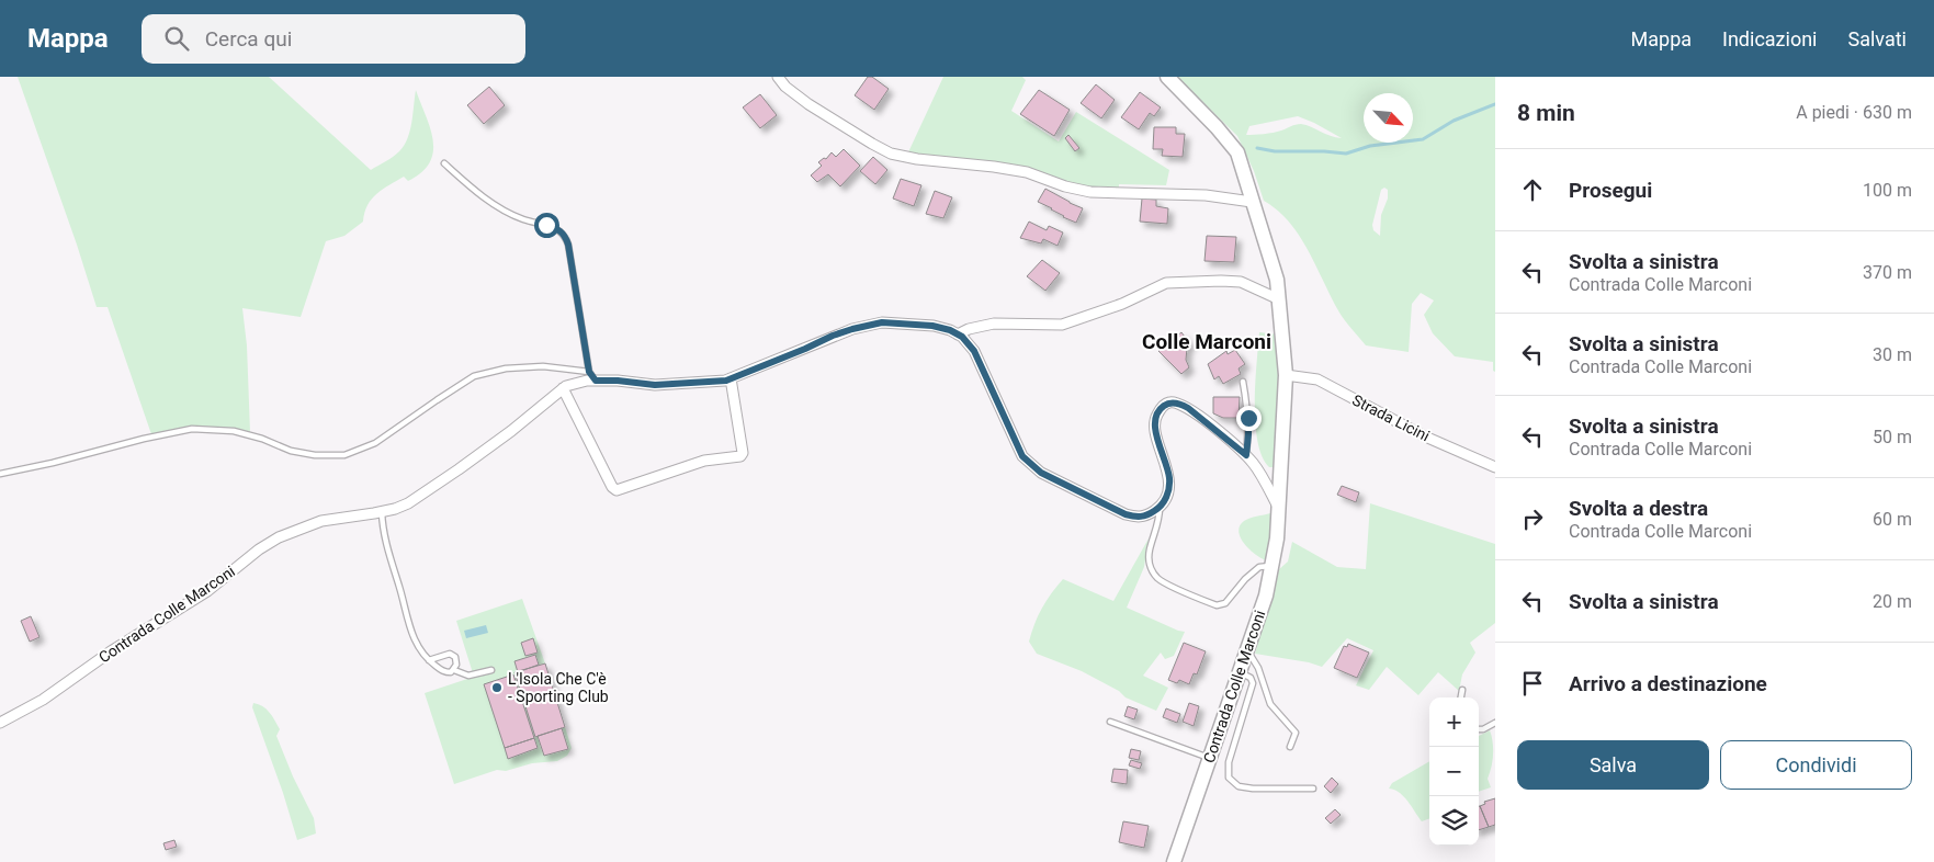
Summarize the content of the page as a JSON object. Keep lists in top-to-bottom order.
{
  "streets": {
    "street": ["Strada Licini", "Contrada Colle Marconi"]
  },
  "crossings": [
    ["Strada Licini", "Contrada Colle Marconi"]
  ],
  "districts": ["Colle Marconi"],
  "places": ["L'Isola Che C'è - Sporting Club"],
  "north": "bottom right",
  "page": {
    "header": "Mappa",
    "search": "Cerca qui",
    "nav": ["Mappa", "Indicazioni", "Salvati"],
    "heading": ["8 min", "A piedi · 630 m"],
    "list": [
      ["Prosegui", "100 m"],
      ["Svolta a sinistra", "Contrada Colle Marconi", "370 m"],
      ["Svolta a sinistra", "Contrada Colle Marconi", "30 m"],
      ["Svolta a sinistra", "Contrada Colle Marconi", "50 m"],
      ["Svolta a destra", "Contrada Colle Marconi", "60 m"],
      ["Svolta a sinistra", "20 m"],
      "Arrivo a destinazione"
    ],
    "map_buttons": ["+", "−"],
    "buttons": ["Salva", "Condividi"]
  }
}
